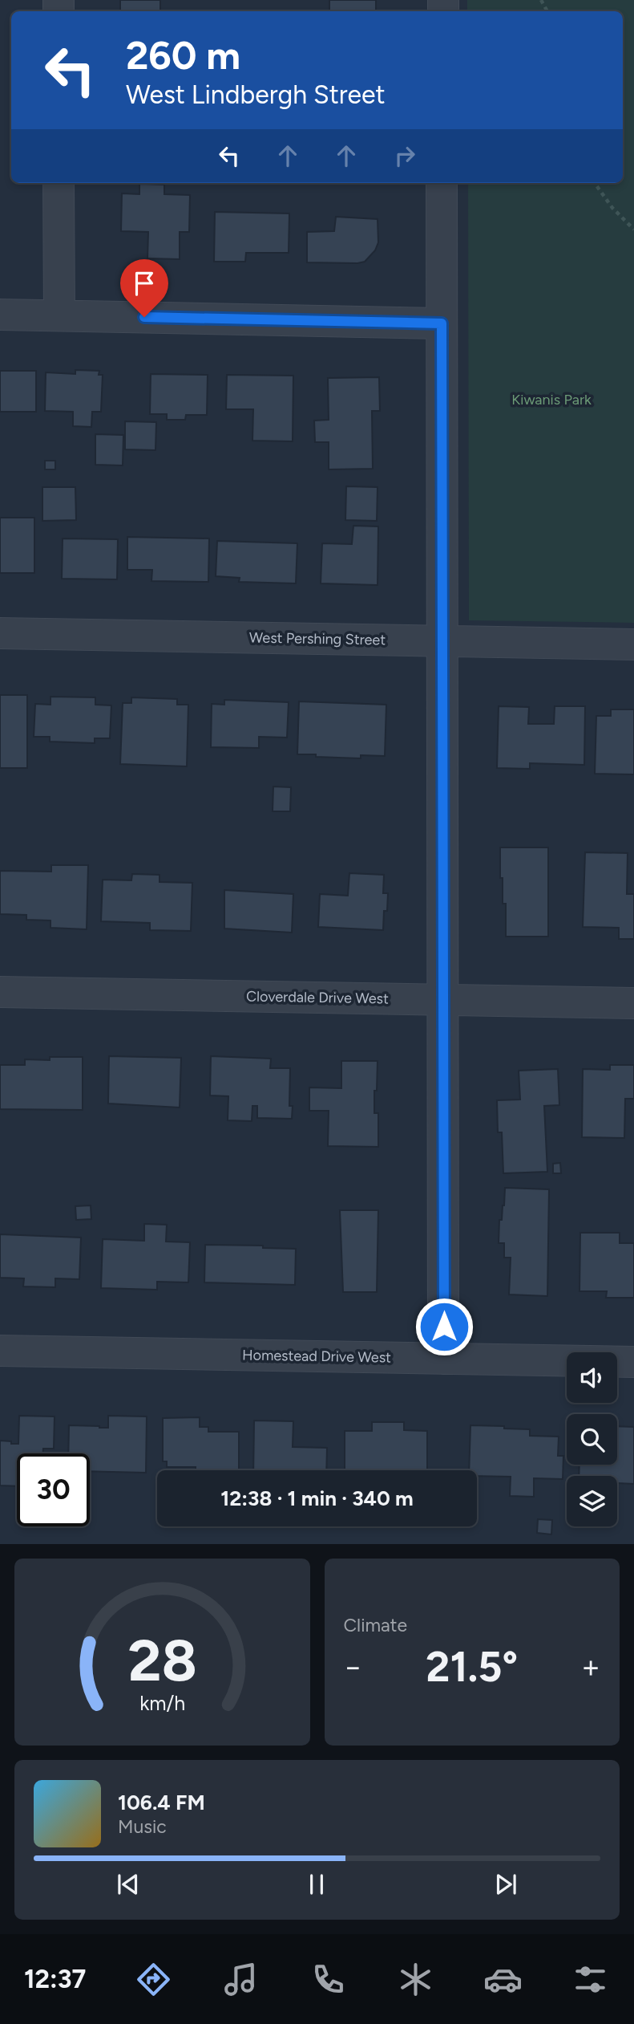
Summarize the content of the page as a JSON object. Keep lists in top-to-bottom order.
{
  "streets": {
    "street": ["West Pershing Street", "Cloverdale Drive West", "Homestead Drive West"]
  },
  "parks": ["Kiwanis Park"],
  "page": {
    "turn": ["260 m", "West Lindbergh Street"],
    "limit": "30",
    "trip": "12:38 · 1 min · 340 m",
    "tile": "Climate",
    "heat": ["−", "21.5°", "+"],
    "song": ["106.4 FM", "Music"],
    "tabs": "12:37",
    "gauge": ["28", "km/h"]
  }
}
